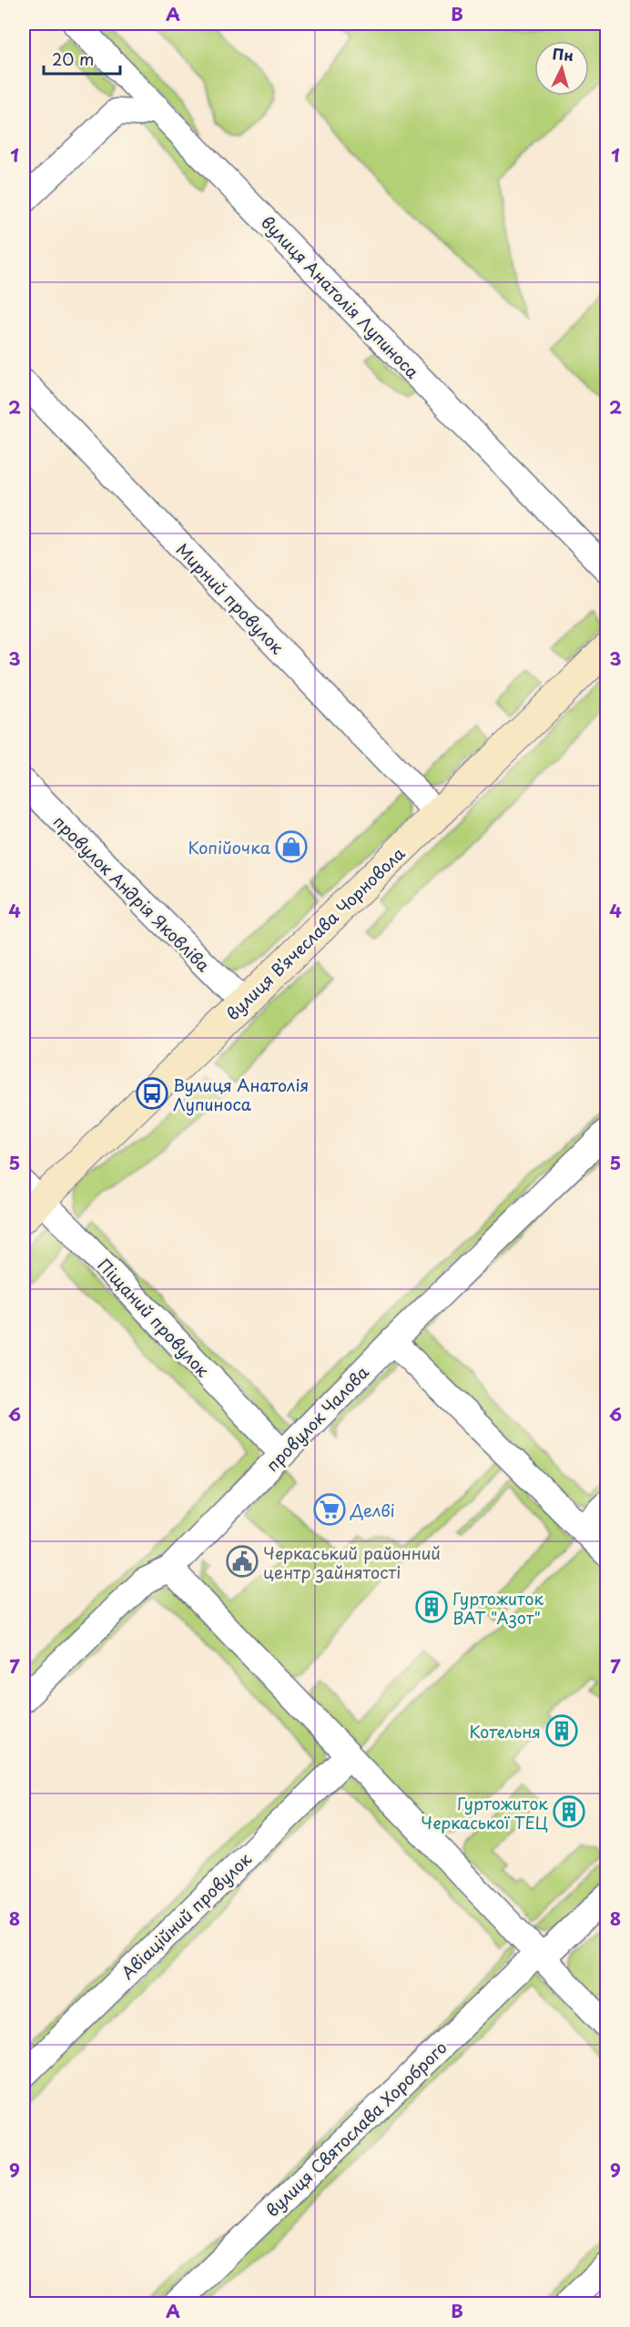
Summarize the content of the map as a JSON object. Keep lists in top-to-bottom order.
{
  "streets": {
    "main road": ["вулиця Вʼячеслава Чорновола"],
    "street": [
      "вулиця Анатолія Лупиноса",
      "Мирний провулок",
      "провулок Андрія Яковліва",
      "Піщаний провулок",
      "провулок Чалова",
      "Авіаційний провулок",
      "вулиця Святослава Хороброго"
    ]
  },
  "crossings": [
    ["Мирний провулок", "вулиця Вʼячеслава Чорновола"],
    ["провулок Андрія Яковліва", "вулиця Вʼячеслава Чорновола"],
    ["вулиця Вʼячеслава Чорновола", "Піщаний провулок"],
    ["Піщаний провулок", "провулок Чалова"]
  ],
  "places": {
    "shop": ["Копійочка"],
    "bus stop": ["Вулиця Анатолія Лупиноса"],
    "supermarket": ["Делві"],
    "public building": ["Черкаський районний центр зайнятості"],
    "building": ["Гуртожиток ВАТ \"Азот\"", "Котельня", "Гуртожиток Черкаської ТЕЦ"]
  },
  "scale_bar": "20 m",
  "north": "top",
  "grid": {
    "columns": ["A", "B"],
    "rows": [
      "1",
      "2",
      "3",
      "4",
      "5",
      "6",
      "7",
      "8",
      "9"
    ]
  }
}
